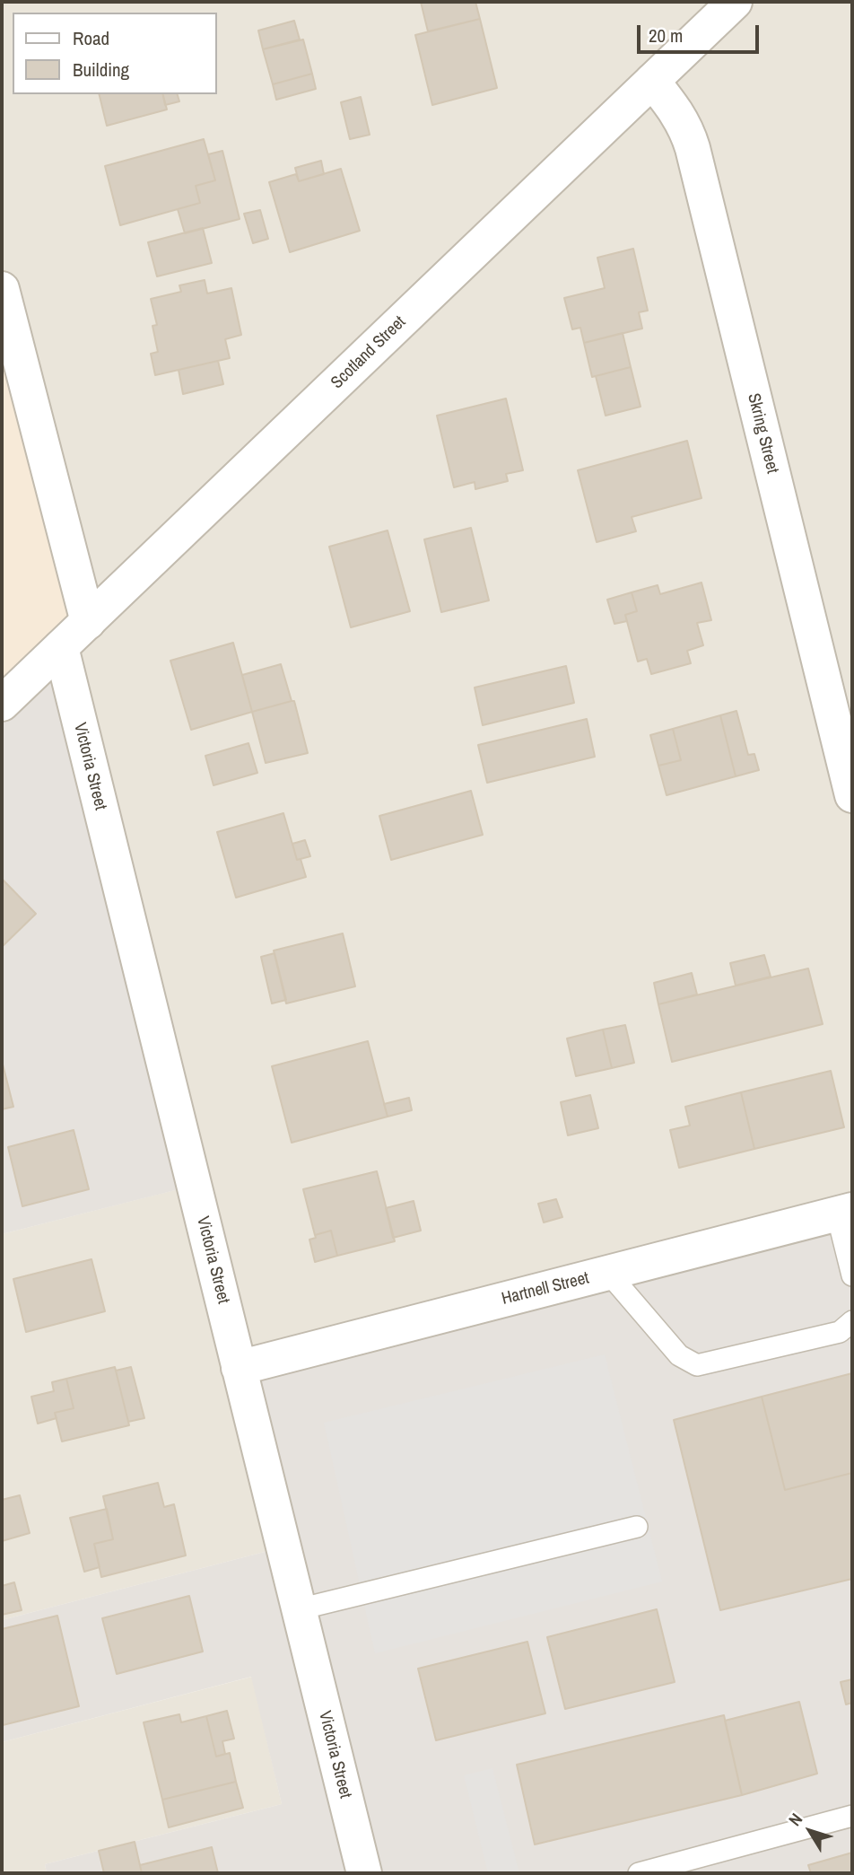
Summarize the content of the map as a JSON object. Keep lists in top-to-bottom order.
{
  "streets": {
    "street": [
      "Scotland Street",
      "Skring Street",
      "Victoria Street",
      "Hartnell Street"
    ]
  },
  "crossings": [
    ["Scotland Street", "Skring Street"],
    ["Scotland Street", "Victoria Street"],
    ["Victoria Street", "Hartnell Street"]
  ],
  "legend": ["Road", "Building"],
  "scale_bar": "20 m",
  "north": "top left"
}
